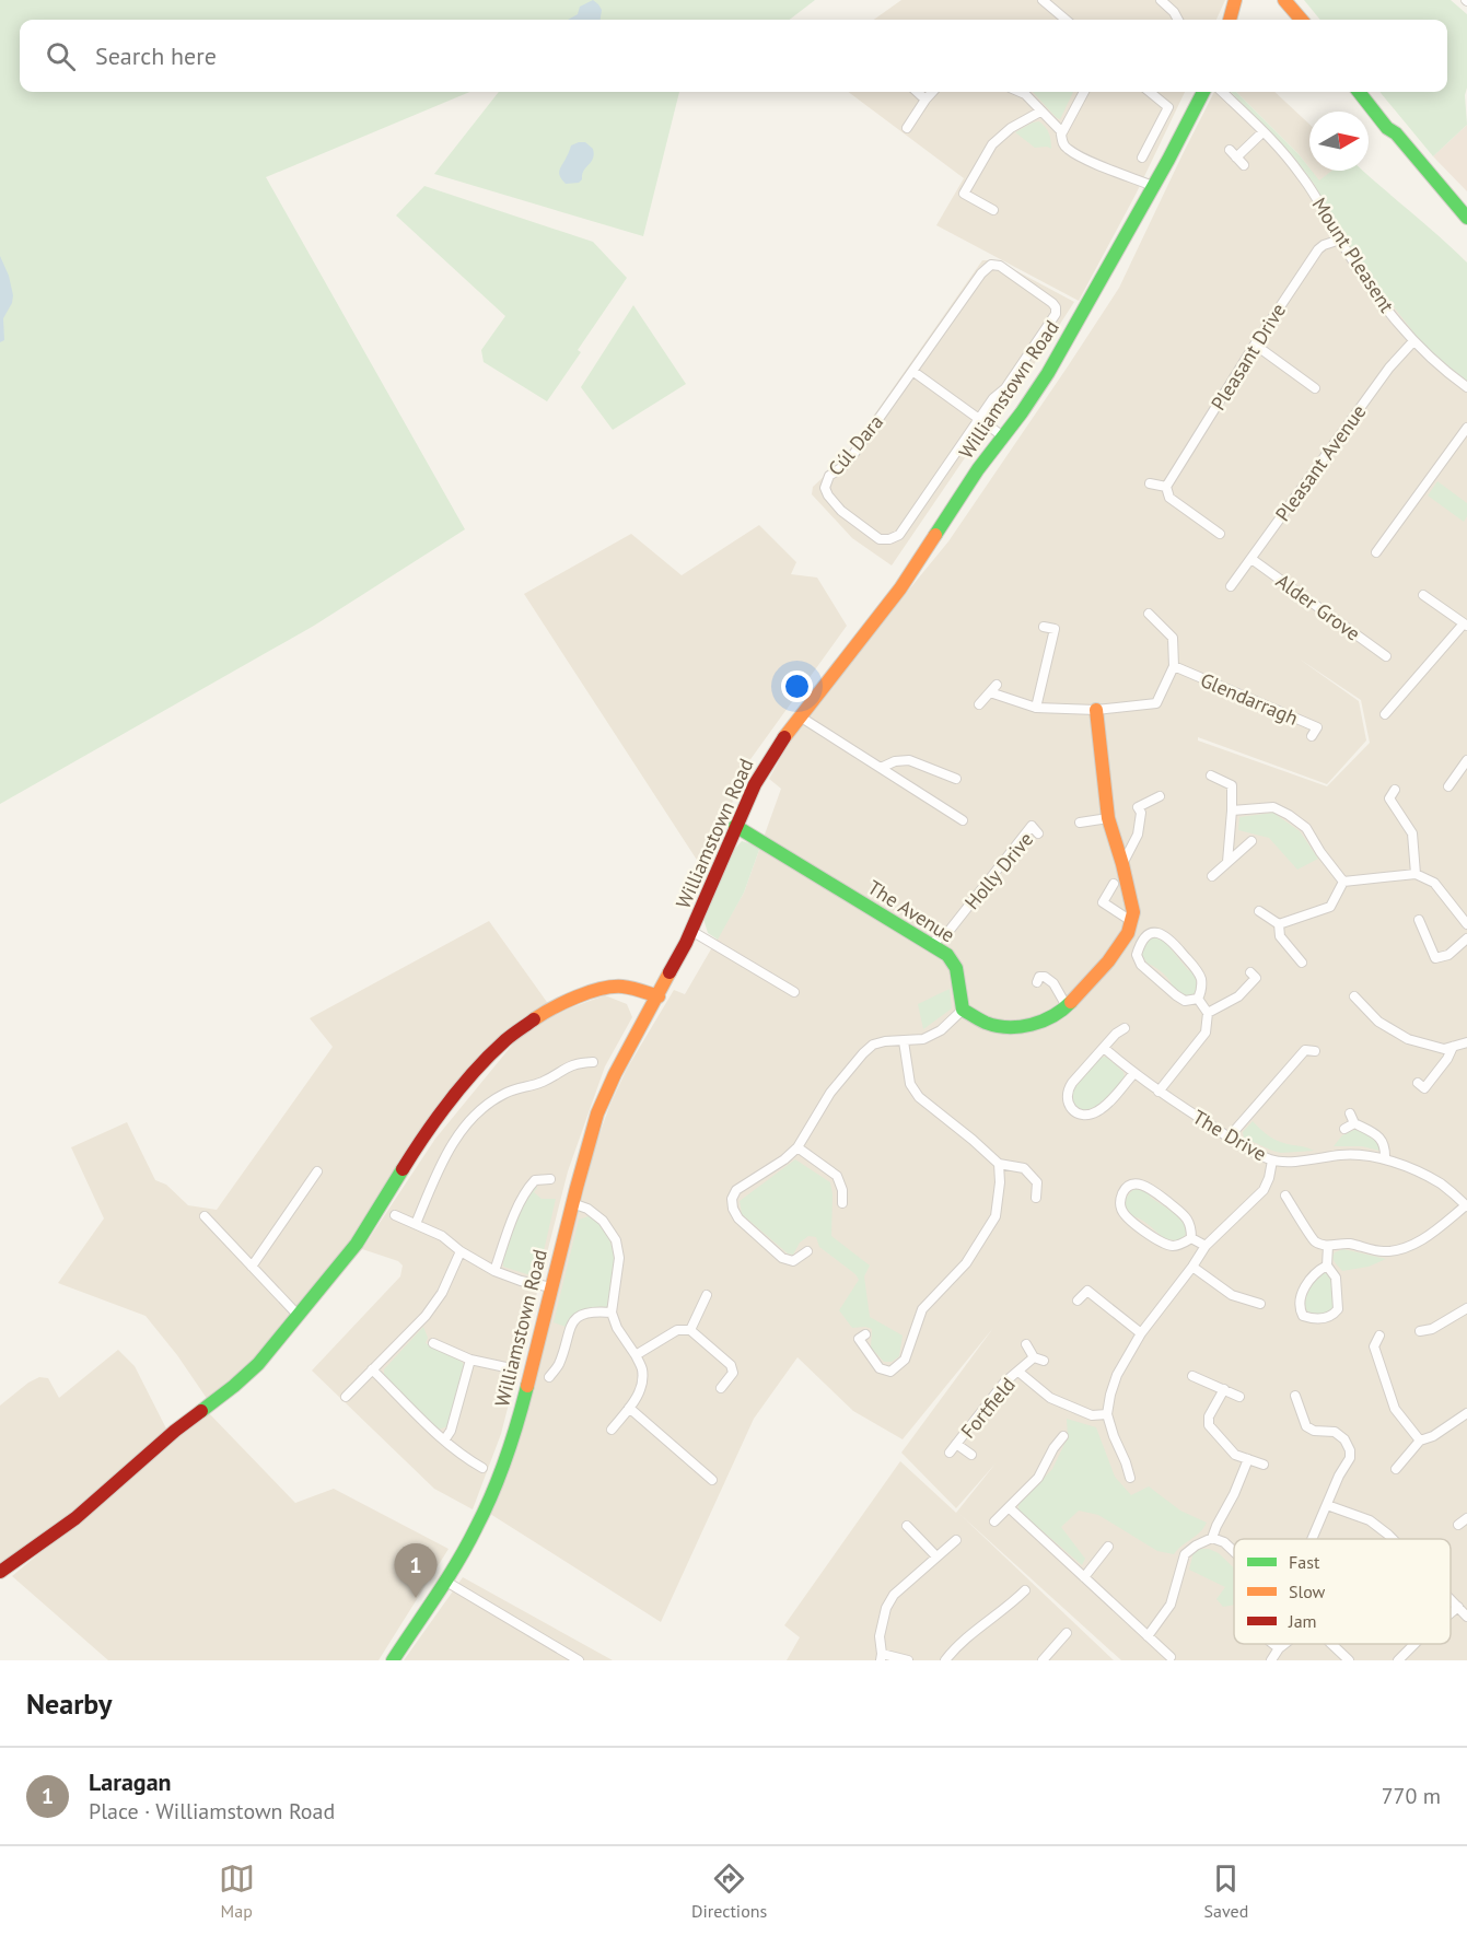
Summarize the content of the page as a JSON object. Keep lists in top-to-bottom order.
{
  "streets": {
    "street": [
      "Mount Pleasent",
      "Pleasant Drive",
      "Williamstown Road",
      "Cúl Dara",
      "Pleasant Avenue",
      "Alder Grove",
      "Glendarragh",
      "Holly Drive",
      "The Avenue",
      "The Drive",
      "Fortfield"
    ]
  },
  "crossings": [
    ["Mount Pleasent", "Pleasant Drive"],
    ["Mount Pleasent", "Pleasant Avenue"],
    ["Williamstown Road", "The Avenue"],
    ["Pleasant Avenue", "Alder Grove"],
    ["Holly Drive", "The Avenue"]
  ],
  "legend": ["Fast", "Slow", "Jam"],
  "north": "right",
  "page": {
    "search": "Search here",
    "pins": "1",
    "heading": "Nearby",
    "list": [
      {
        "mark": "1",
        "name": "Laragan",
        "note": "Place · Williamstown Road",
        "value": "770 m"
      }
    ],
    "nav": ["Map", "Directions", "Saved"]
  }
}
